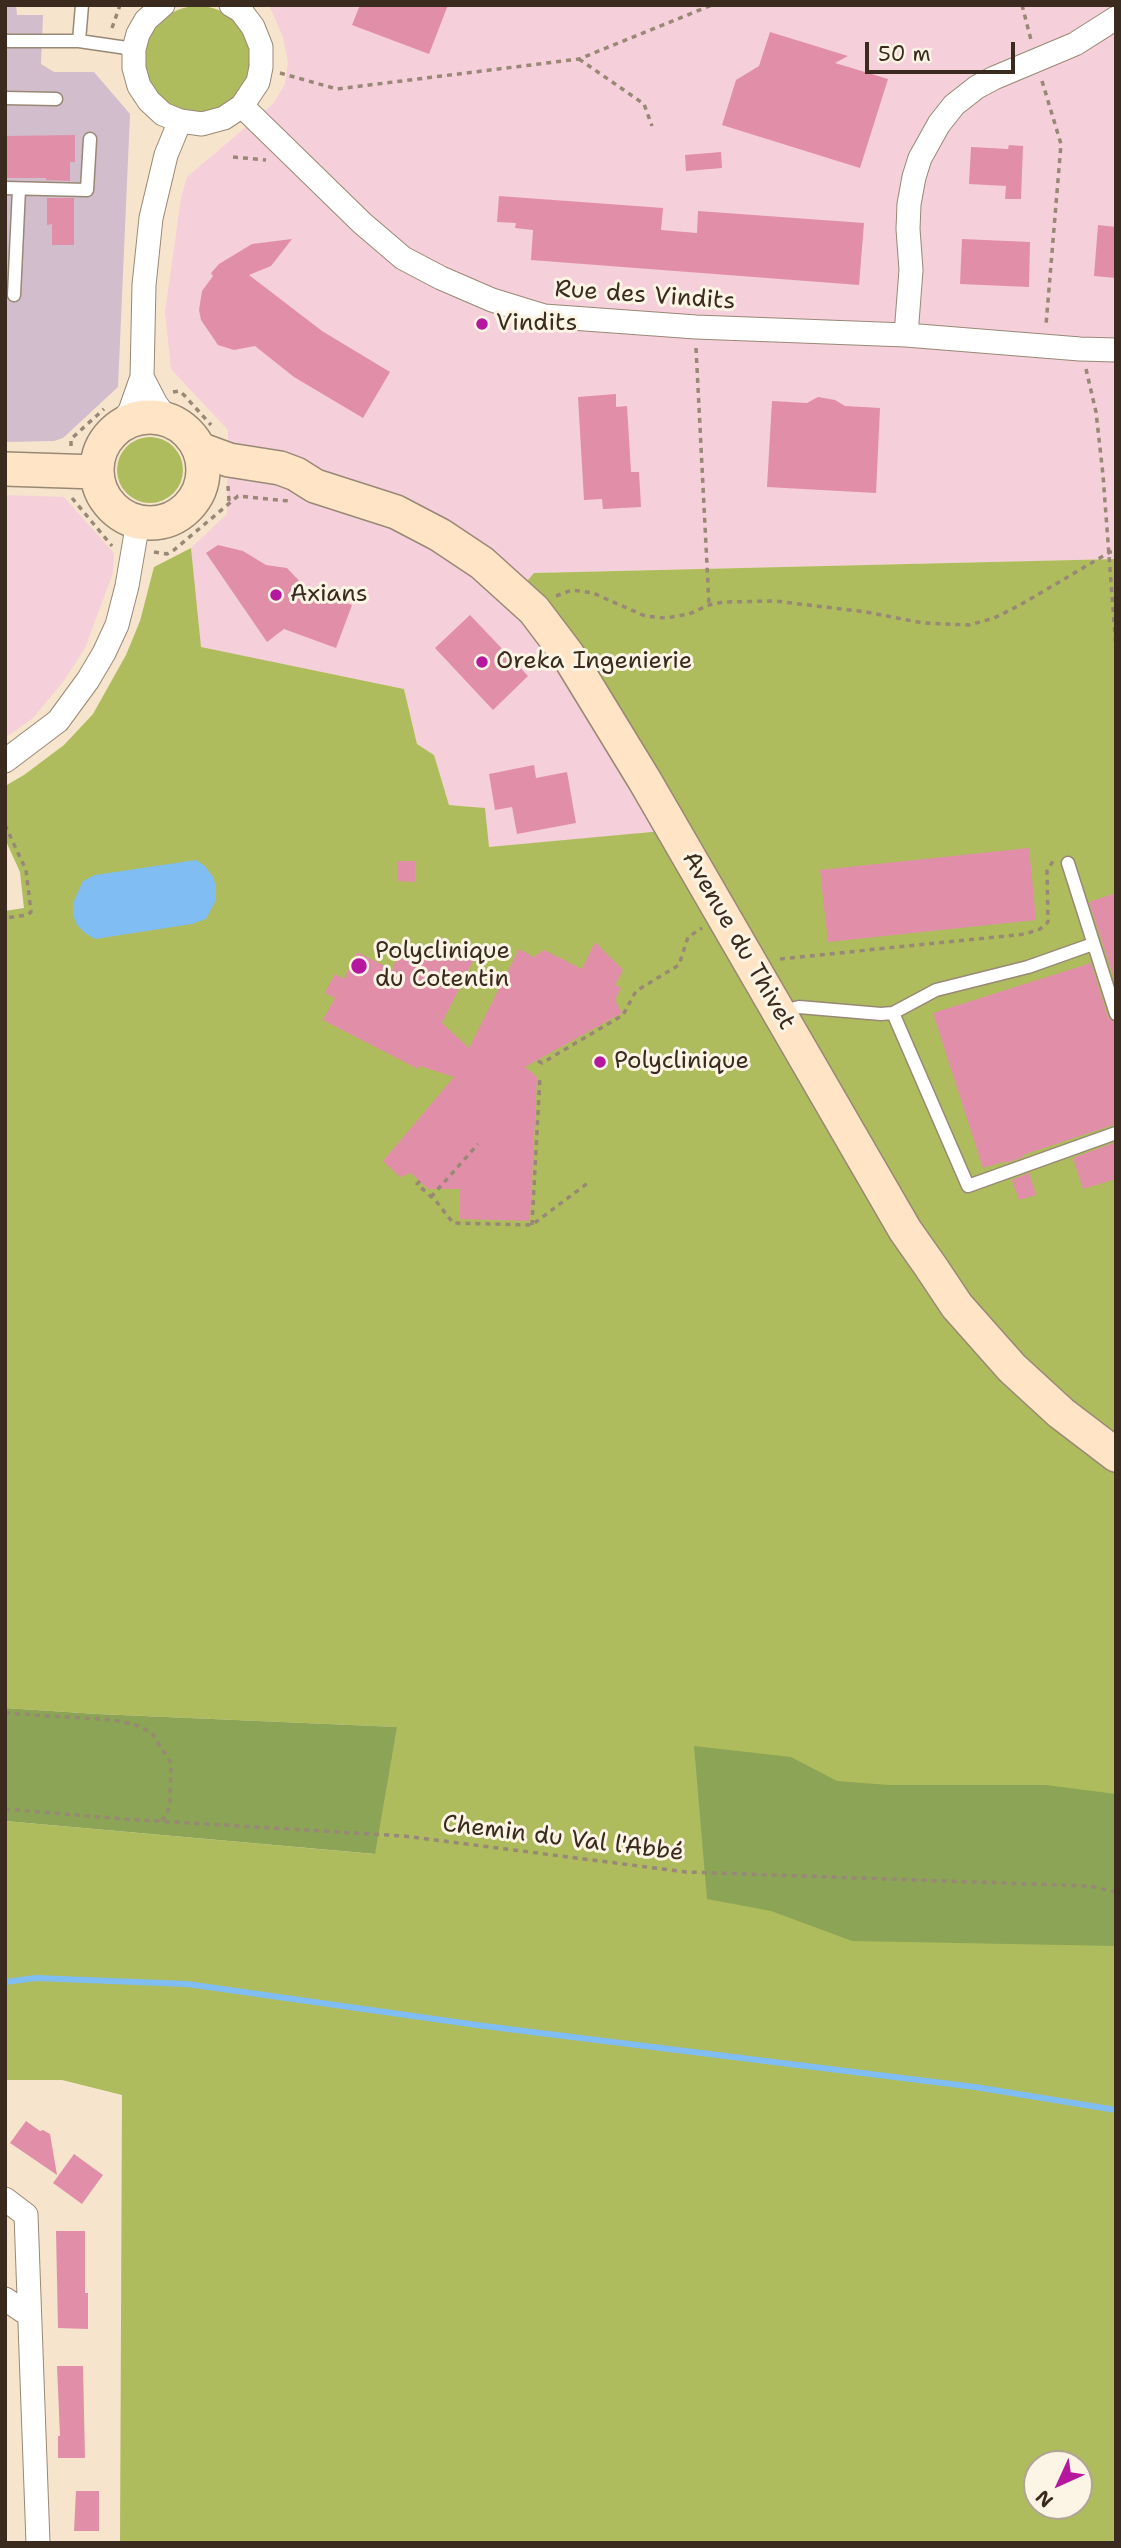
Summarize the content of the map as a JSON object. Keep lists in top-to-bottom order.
{
  "streets": {
    "main road": ["Avenue du Thivet"],
    "street": ["Rue des Vindits"],
    "path": ["Chemin du Val l'Abbé"]
  },
  "places": [
    "Vindits",
    "Axians",
    "Oreka Ingenierie",
    "Polyclinique du Cotentin",
    "Polyclinique"
  ],
  "scale_bar": "50 m",
  "north": "bottom left"
}
